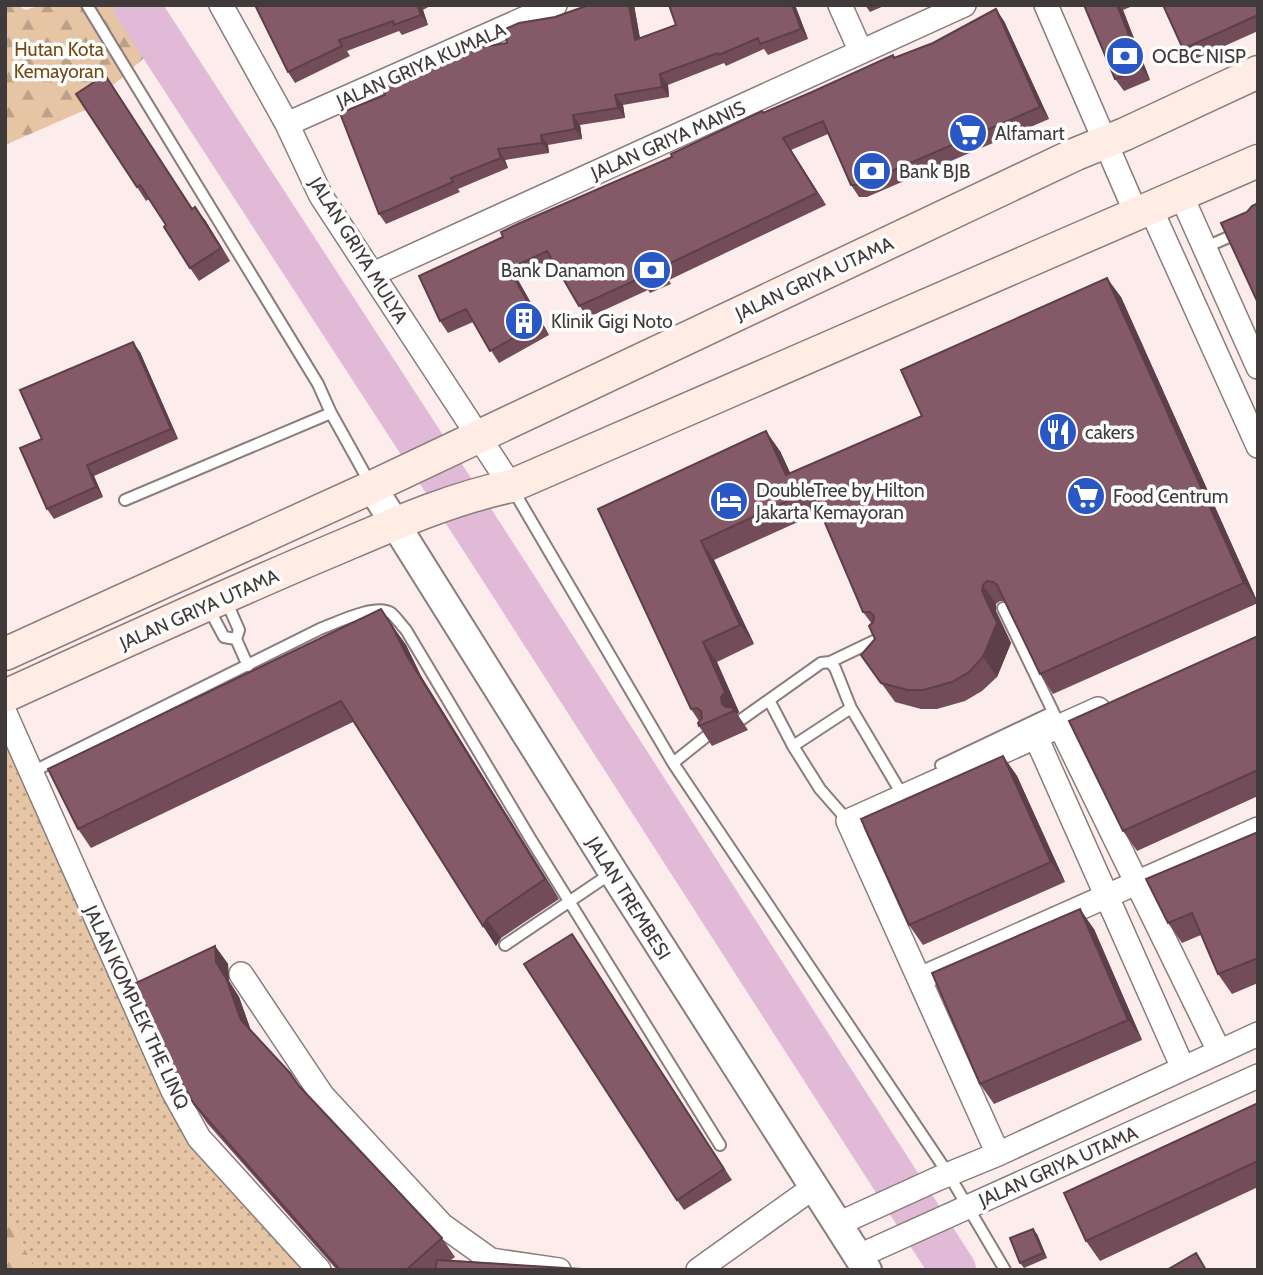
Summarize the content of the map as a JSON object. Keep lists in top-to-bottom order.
{
  "streets": {
    "main road": ["JALAN GRIYA UTAMA"],
    "street": [
      "JALAN GRIYA KUMALA",
      "JALAN GRIYA MANIS",
      "JALAN GRIYA MULYA",
      "JALAN TREMBESI",
      "JALAN KOMPLEK THE LINQ"
    ]
  },
  "crossings": [
    ["JALAN GRIYA KUMALA", "JALAN GRIYA MULYA"],
    ["JALAN GRIYA MANIS", "JALAN GRIYA MULYA"],
    ["JALAN GRIYA MULYA", "JALAN GRIYA UTAMA"],
    ["JALAN GRIYA UTAMA", "JALAN TREMBESI"]
  ],
  "parks": ["Hutan Kota Kemayoran"],
  "places": {
    "bank": ["OCBC NISP", "Bank BJB", "Bank Danamon"],
    "supermarket": ["Alfamart", "Food Centrum"],
    "building": ["Klinik Gigi Noto"],
    "restaurant": ["cakers"],
    "hotel": ["DoubleTree by Hilton Jakarta Kemayoran"]
  }
}
